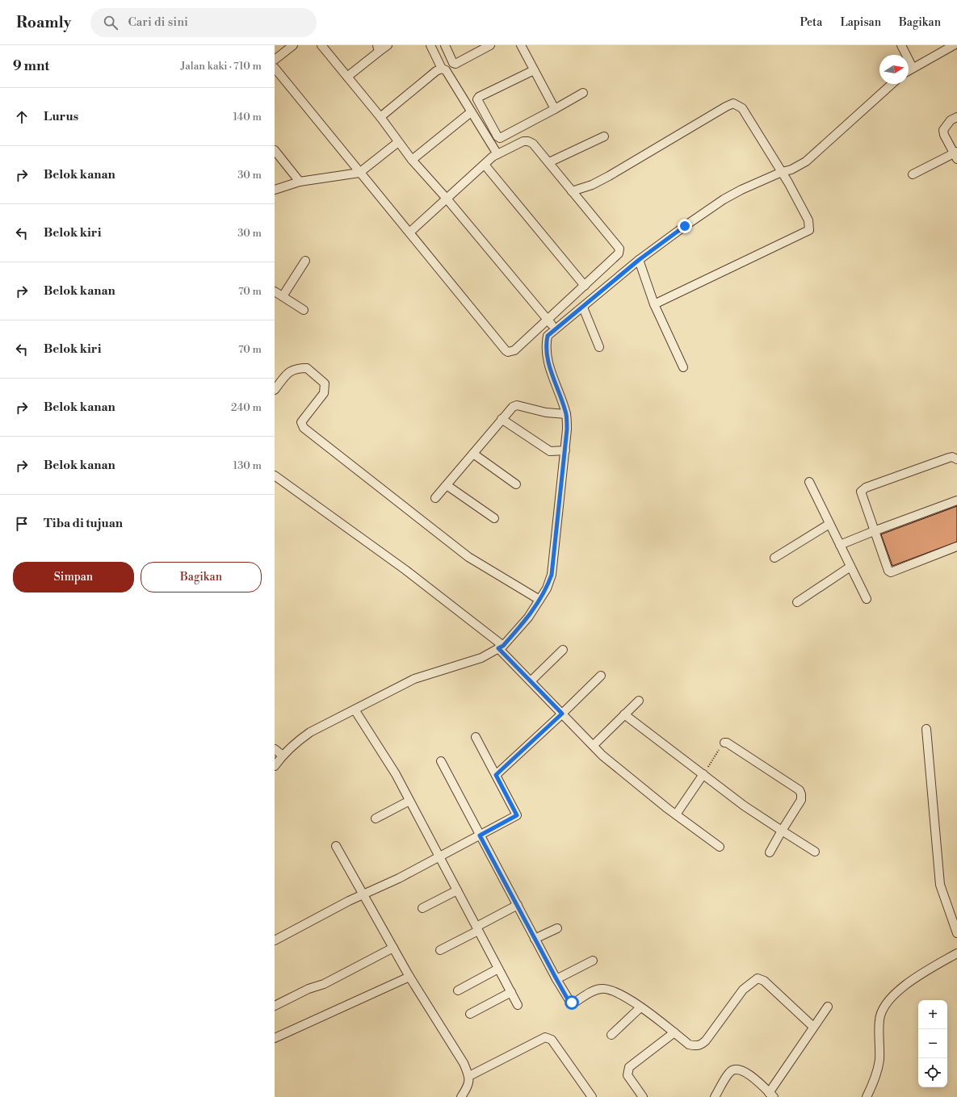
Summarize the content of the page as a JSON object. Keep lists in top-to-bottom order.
{
  "north": "right",
  "page": {
    "header": "Roamly",
    "search": "Cari di sini",
    "nav": ["Peta", "Lapisan", "Bagikan"],
    "heading": ["9 mnt", "Jalan kaki · 710 m"],
    "list": [
      ["Lurus", "140 m"],
      ["Belok kanan", "30 m"],
      ["Belok kiri", "30 m"],
      ["Belok kanan", "70 m"],
      ["Belok kiri", "70 m"],
      ["Belok kanan", "240 m"],
      ["Belok kanan", "130 m"],
      "Tiba di tujuan"
    ],
    "buttons": ["Simpan", "Bagikan"],
    "map_buttons": ["+", "−"]
  }
}
